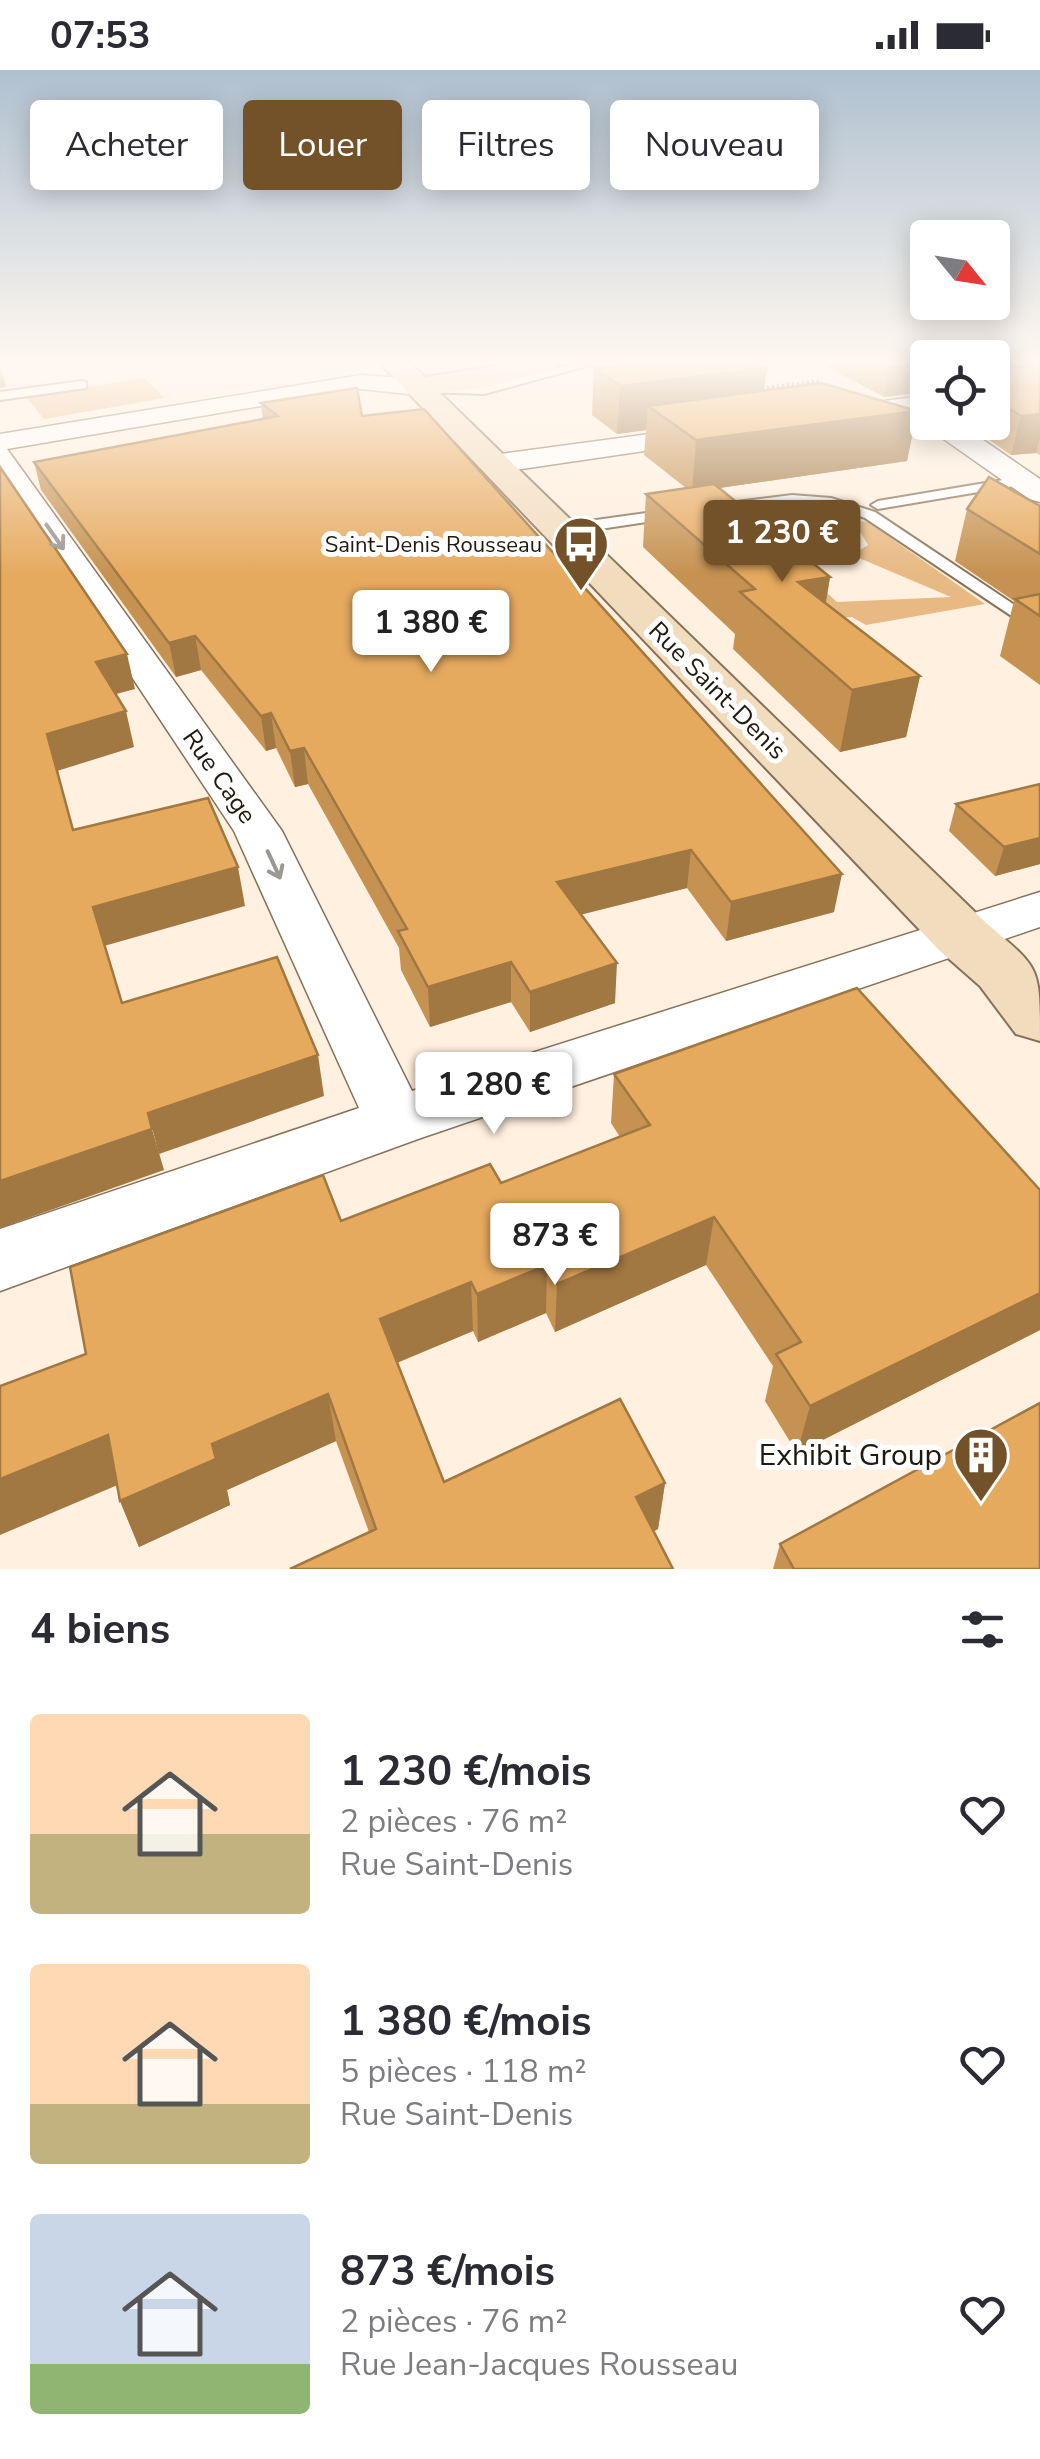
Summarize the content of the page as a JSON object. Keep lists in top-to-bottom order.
{
  "streets": {
    "main road": ["Rue Saint-Denis"],
    "street": ["Rue Cage"]
  },
  "one_way": ["Rue Cage"],
  "places": {
    "bus stop": ["Saint-Denis Rousseau"],
    "building": ["Exhibit Group"]
  },
  "north": "bottom right",
  "page": {
    "status": "07:53",
    "chip": [
      "Acheter",
      "Louer",
      "Filtres",
      "Nouveau"
    ],
    "price": [
      "1 230 €",
      "1 380 €",
      "1 280 €",
      "873 €"
    ],
    "heading": "4 biens",
    "list": [
      {
        "name": "1 230 €/mois",
        "note": "2 pièces · 76 m² · Rue Saint-Denis"
      },
      {
        "name": "1 380 €/mois",
        "note": "5 pièces · 118 m² · Rue Saint-Denis"
      },
      {
        "name": "873 €/mois",
        "note": "2 pièces · 76 m² · Rue Jean-Jacques Rousseau"
      }
    ]
  }
}
